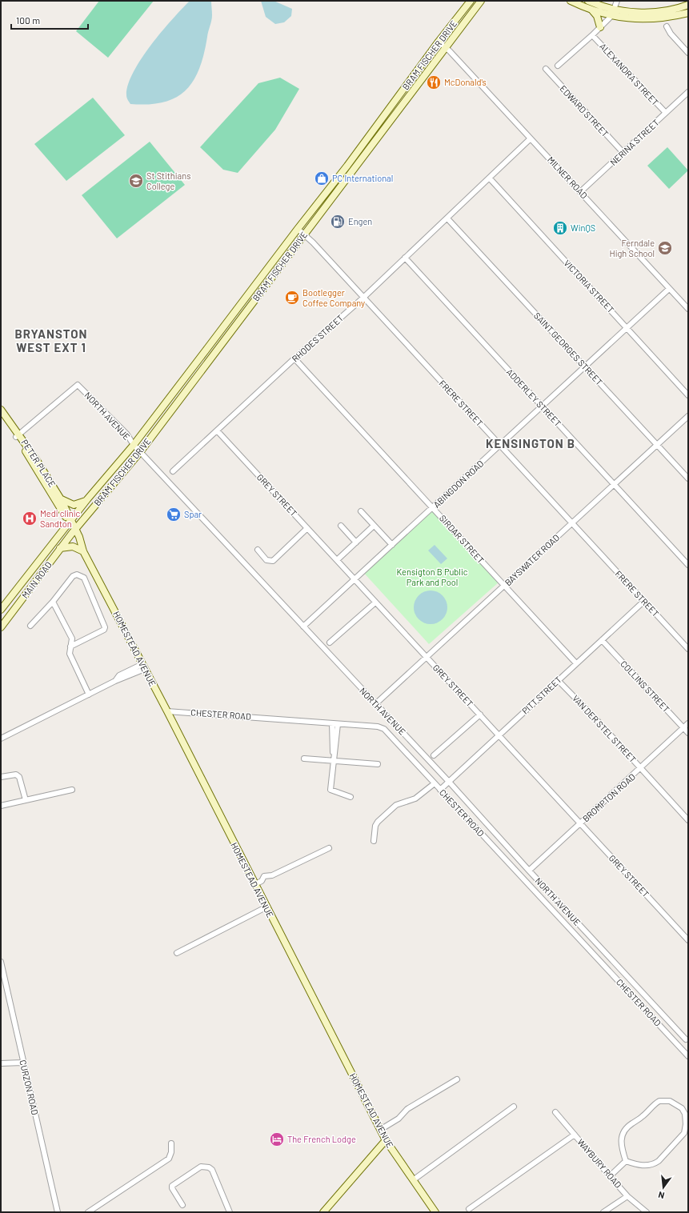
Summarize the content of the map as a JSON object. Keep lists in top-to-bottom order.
{
  "streets": {
    "main road": [
      "BRAM FISCHER DRIVE",
      "PETER PLACE",
      "MAIN ROAD",
      "HOMESTEAD AVENUE"
    ],
    "street": [
      "ALEXANDRA STREET",
      "EDWARD STREET",
      "NERINA STREET",
      "MILNER ROAD",
      "VICTORIA STREET",
      "RHODES STREET",
      "SAINT GEORGES STREET",
      "ADDERLEY STREET",
      "FRERE STREET",
      "NORTH AVENUE",
      "ABINGDON ROAD",
      "GREY STREET",
      "SIRDAR STREET",
      "BAYSWATER ROAD",
      "COLLINS STREET",
      "PITT STREET",
      "CHESTER ROAD",
      "VAN DER STEL STREET",
      "BROMPTON ROAD",
      "CURZON ROAD",
      "WAYBURY ROAD"
    ]
  },
  "crossings": [
    ["BRAM FISCHER DRIVE", "MILNER ROAD"],
    ["BRAM FISCHER DRIVE", "FRERE STREET"],
    ["BRAM FISCHER DRIVE", "NORTH AVENUE"],
    ["BRAM FISCHER DRIVE", "PETER PLACE"],
    ["BRAM FISCHER DRIVE", "MAIN ROAD"],
    ["BRAM FISCHER DRIVE", "HOMESTEAD AVENUE"],
    ["ALEXANDRA STREET", "NERINA STREET"],
    ["EDWARD STREET", "NERINA STREET"],
    ["NERINA STREET", "MILNER ROAD"],
    ["MILNER ROAD", "RHODES STREET"],
    ["MILNER ROAD", "ABINGDON ROAD"],
    ["VICTORIA STREET", "RHODES STREET"],
    ["VICTORIA STREET", "ABINGDON ROAD"],
    ["RHODES STREET", "SAINT GEORGES STREET"],
    ["RHODES STREET", "ADDERLEY STREET"],
    ["RHODES STREET", "FRERE STREET"],
    ["RHODES STREET", "GREY STREET"],
    ["RHODES STREET", "SIRDAR STREET"],
    ["SAINT GEORGES STREET", "ABINGDON ROAD"],
    ["SAINT GEORGES STREET", "BAYSWATER ROAD"],
    ["ADDERLEY STREET", "ABINGDON ROAD"],
    ["ADDERLEY STREET", "BAYSWATER ROAD"],
    ["FRERE STREET", "ABINGDON ROAD"],
    ["FRERE STREET", "BAYSWATER ROAD"],
    ["FRERE STREET", "PITT STREET"],
    ["NORTH AVENUE", "PETER PLACE"],
    ["NORTH AVENUE", "ABINGDON ROAD"],
    ["NORTH AVENUE", "BAYSWATER ROAD"],
    ["NORTH AVENUE", "PITT STREET"],
    ["NORTH AVENUE", "BROMPTON ROAD"],
    ["PETER PLACE", "MAIN ROAD"],
    ["PETER PLACE", "HOMESTEAD AVENUE"],
    ["ABINGDON ROAD", "GREY STREET"],
    ["ABINGDON ROAD", "SIRDAR STREET"],
    ["GREY STREET", "BAYSWATER ROAD"],
    ["GREY STREET", "PITT STREET"],
    ["GREY STREET", "BROMPTON ROAD"],
    ["SIRDAR STREET", "BAYSWATER ROAD"],
    ["SIRDAR STREET", "PITT STREET"],
    ["MAIN ROAD", "HOMESTEAD AVENUE"],
    ["HOMESTEAD AVENUE", "CHESTER ROAD"],
    ["COLLINS STREET", "PITT STREET"],
    ["COLLINS STREET", "BROMPTON ROAD"],
    ["PITT STREET", "CHESTER ROAD"],
    ["PITT STREET", "VAN DER STEL STREET"],
    ["VAN DER STEL STREET", "BROMPTON ROAD"]
  ],
  "districts": ["BRYANSTON WEST EXT 1", "KENSINGTON B"],
  "parks": ["Kensigton B Public Park and Pool"],
  "places": {
    "restaurant": ["McDonald's"],
    "shop": ["PC International"],
    "school or university": ["St Stithians College", "Ferndale High School"],
    "fuel station": ["Engen"],
    "building": ["WinQS"],
    "cafe": ["Bootlegger Coffee Company"],
    "supermarket": ["Spar"],
    "hospital": ["Medi clinic Sandton"],
    "hotel": ["The French Lodge"]
  },
  "scale_bar": "100 m",
  "north": "bottom"
}
